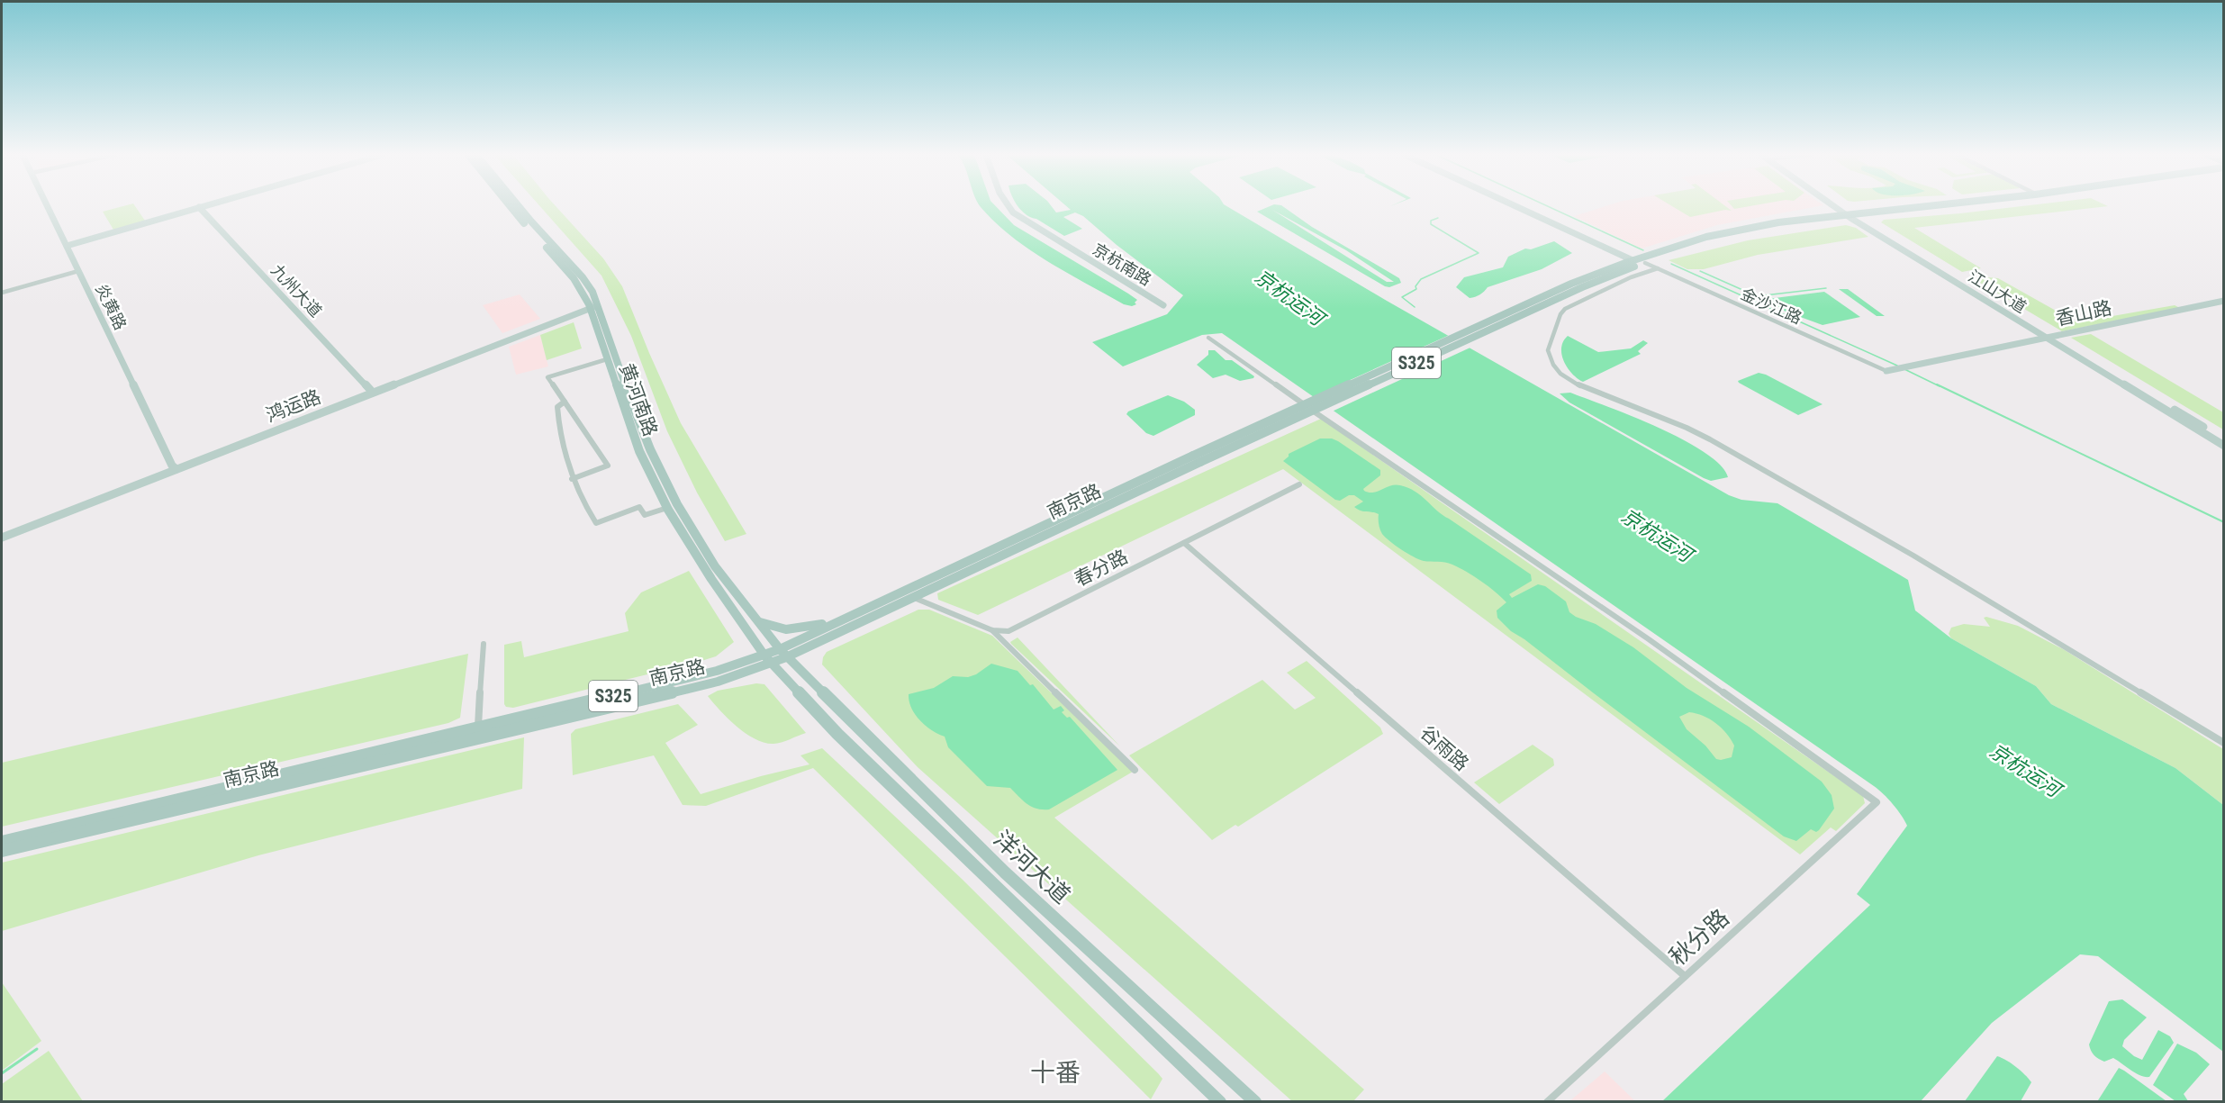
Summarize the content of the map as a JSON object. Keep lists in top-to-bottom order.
{
  "streets": {
    "main road": [
      "S325",
      "黄河南路",
      "南京路",
      "洋河大道"
    ],
    "street": [
      "京杭南路",
      "九州大道",
      "江山大道",
      "金沙江路",
      "炎黄路",
      "香山路",
      "鸿运路",
      "春分路",
      "谷雨路",
      "秋分路"
    ]
  },
  "crossings": [
    ["九州大道", "鸿运路"],
    ["江山大道", "香山路"],
    ["江山大道", "S325"],
    ["金沙江路", "香山路"],
    ["金沙江路", "S325"],
    ["炎黄路", "鸿运路"],
    ["S325", "南京路"],
    ["黄河南路", "鸿运路"],
    ["黄河南路", "南京路"],
    ["黄河南路", "洋河大道"],
    ["南京路", "春分路"],
    ["南京路", "洋河大道"],
    ["春分路", "谷雨路"],
    ["谷雨路", "秋分路"]
  ],
  "districts": ["十番"],
  "water": ["京杭运河"]
}
